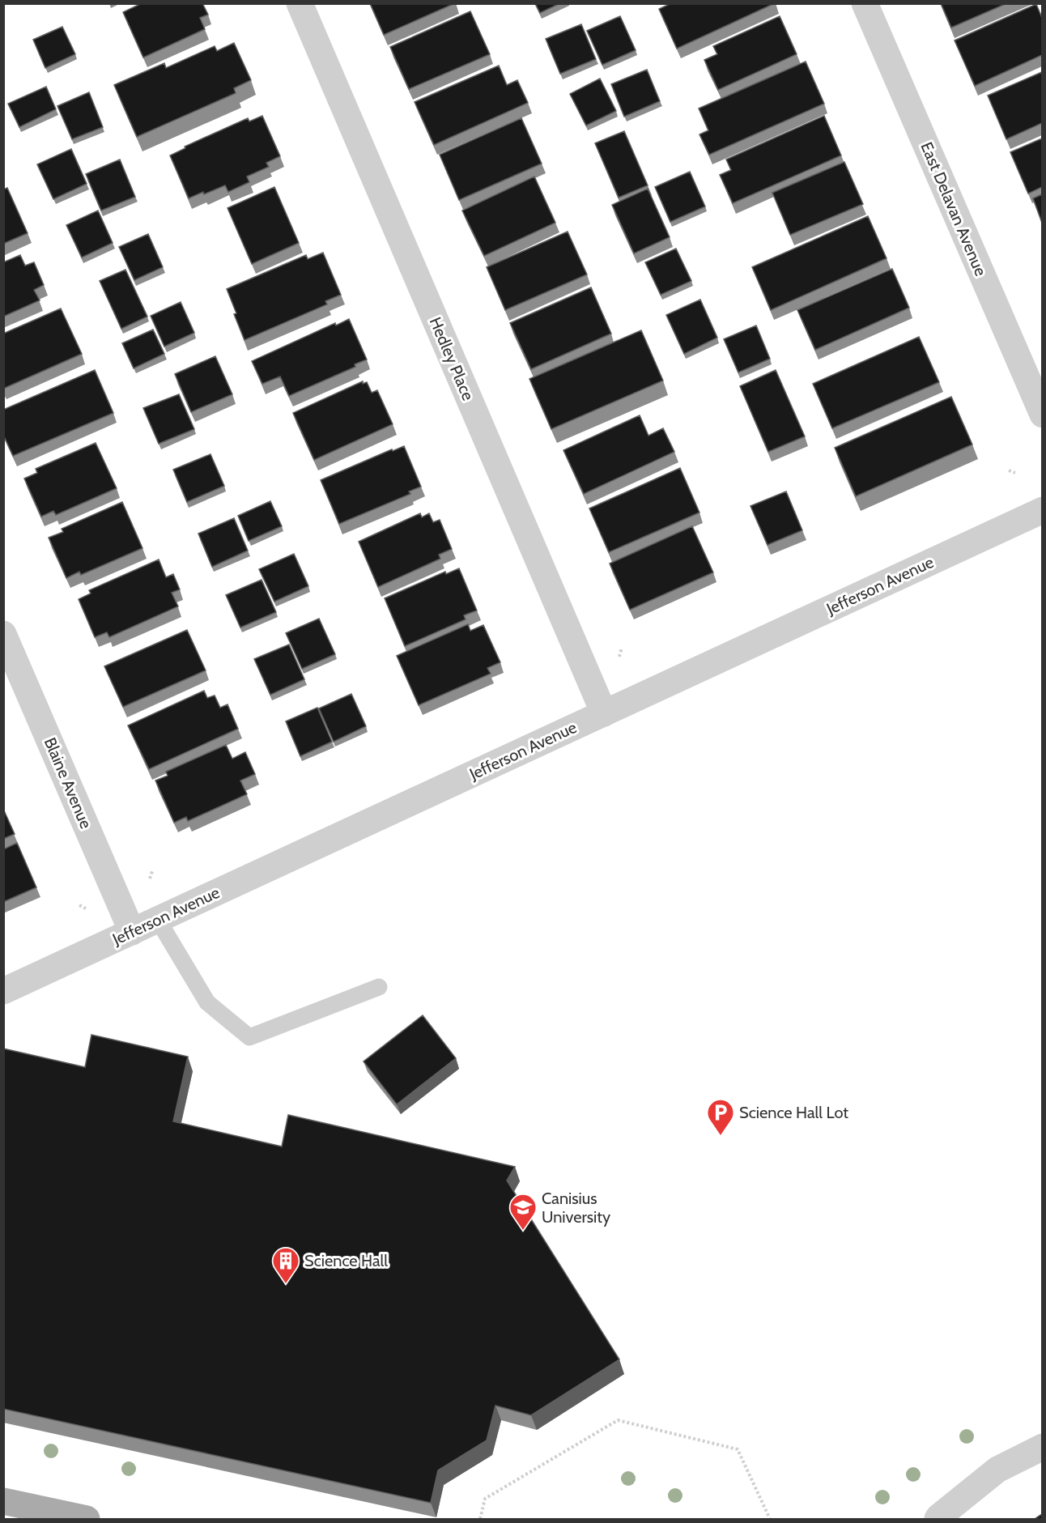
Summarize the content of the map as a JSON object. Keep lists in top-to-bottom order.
{
  "streets": {
    "street": [
      "East Delavan Avenue",
      "Hedley Place",
      "Jefferson Avenue",
      "Blaine Avenue"
    ]
  },
  "crossings": [
    ["Hedley Place", "Jefferson Avenue"],
    ["Jefferson Avenue", "Blaine Avenue"]
  ],
  "places": {
    "parking": ["Science Hall Lot"],
    "school or university": ["Canisius University"],
    "building": ["Science Hall"]
  }
}
